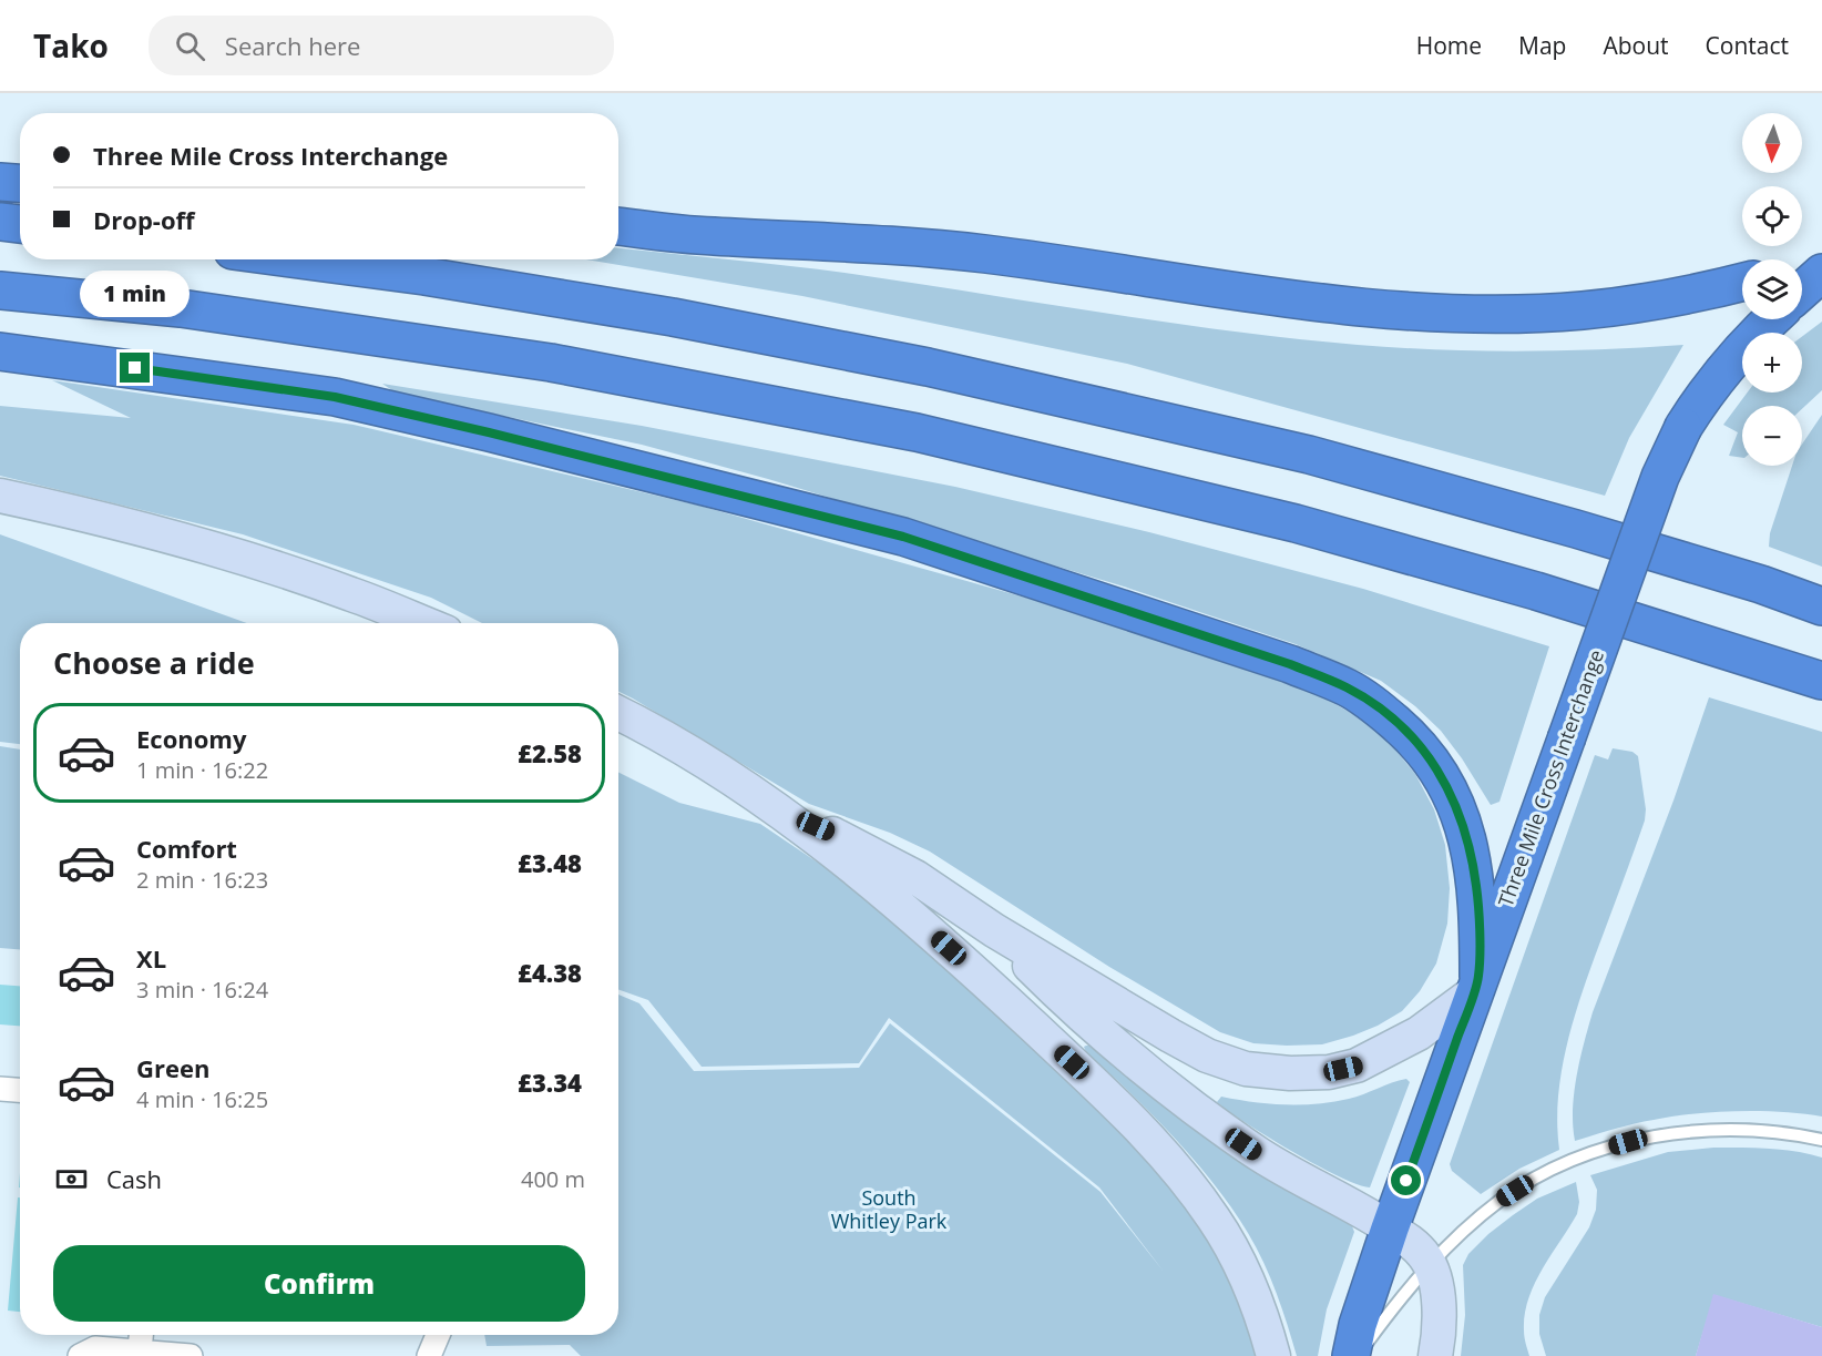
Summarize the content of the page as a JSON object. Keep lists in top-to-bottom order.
{
  "streets": {
    "highway": ["Three Mile Cross Interchange"]
  },
  "parks": ["South Whitley Park"],
  "north": "bottom",
  "page": {
    "header": "Tako",
    "search": "Search here",
    "nav": [
      "Home",
      "Map",
      "About",
      "Contact"
    ],
    "map_buttons": ["+", "−"],
    "banner": ["Three Mile Cross Interchange", "Drop-off"],
    "bubble": "1 min",
    "heading": "Choose a ride",
    "list": [
      {
        "name": "Economy",
        "note": "1 min · 16:22",
        "value": "£2.58"
      },
      {
        "name": "Comfort",
        "note": "2 min · 16:23",
        "value": "£3.48"
      },
      {
        "name": "XL",
        "note": "3 min · 16:24",
        "value": "£4.38"
      },
      {
        "name": "Green",
        "note": "4 min · 16:25",
        "value": "£3.34"
      }
    ],
    "pay": ["Cash", "400 m"],
    "buttons": "Confirm"
  }
}
